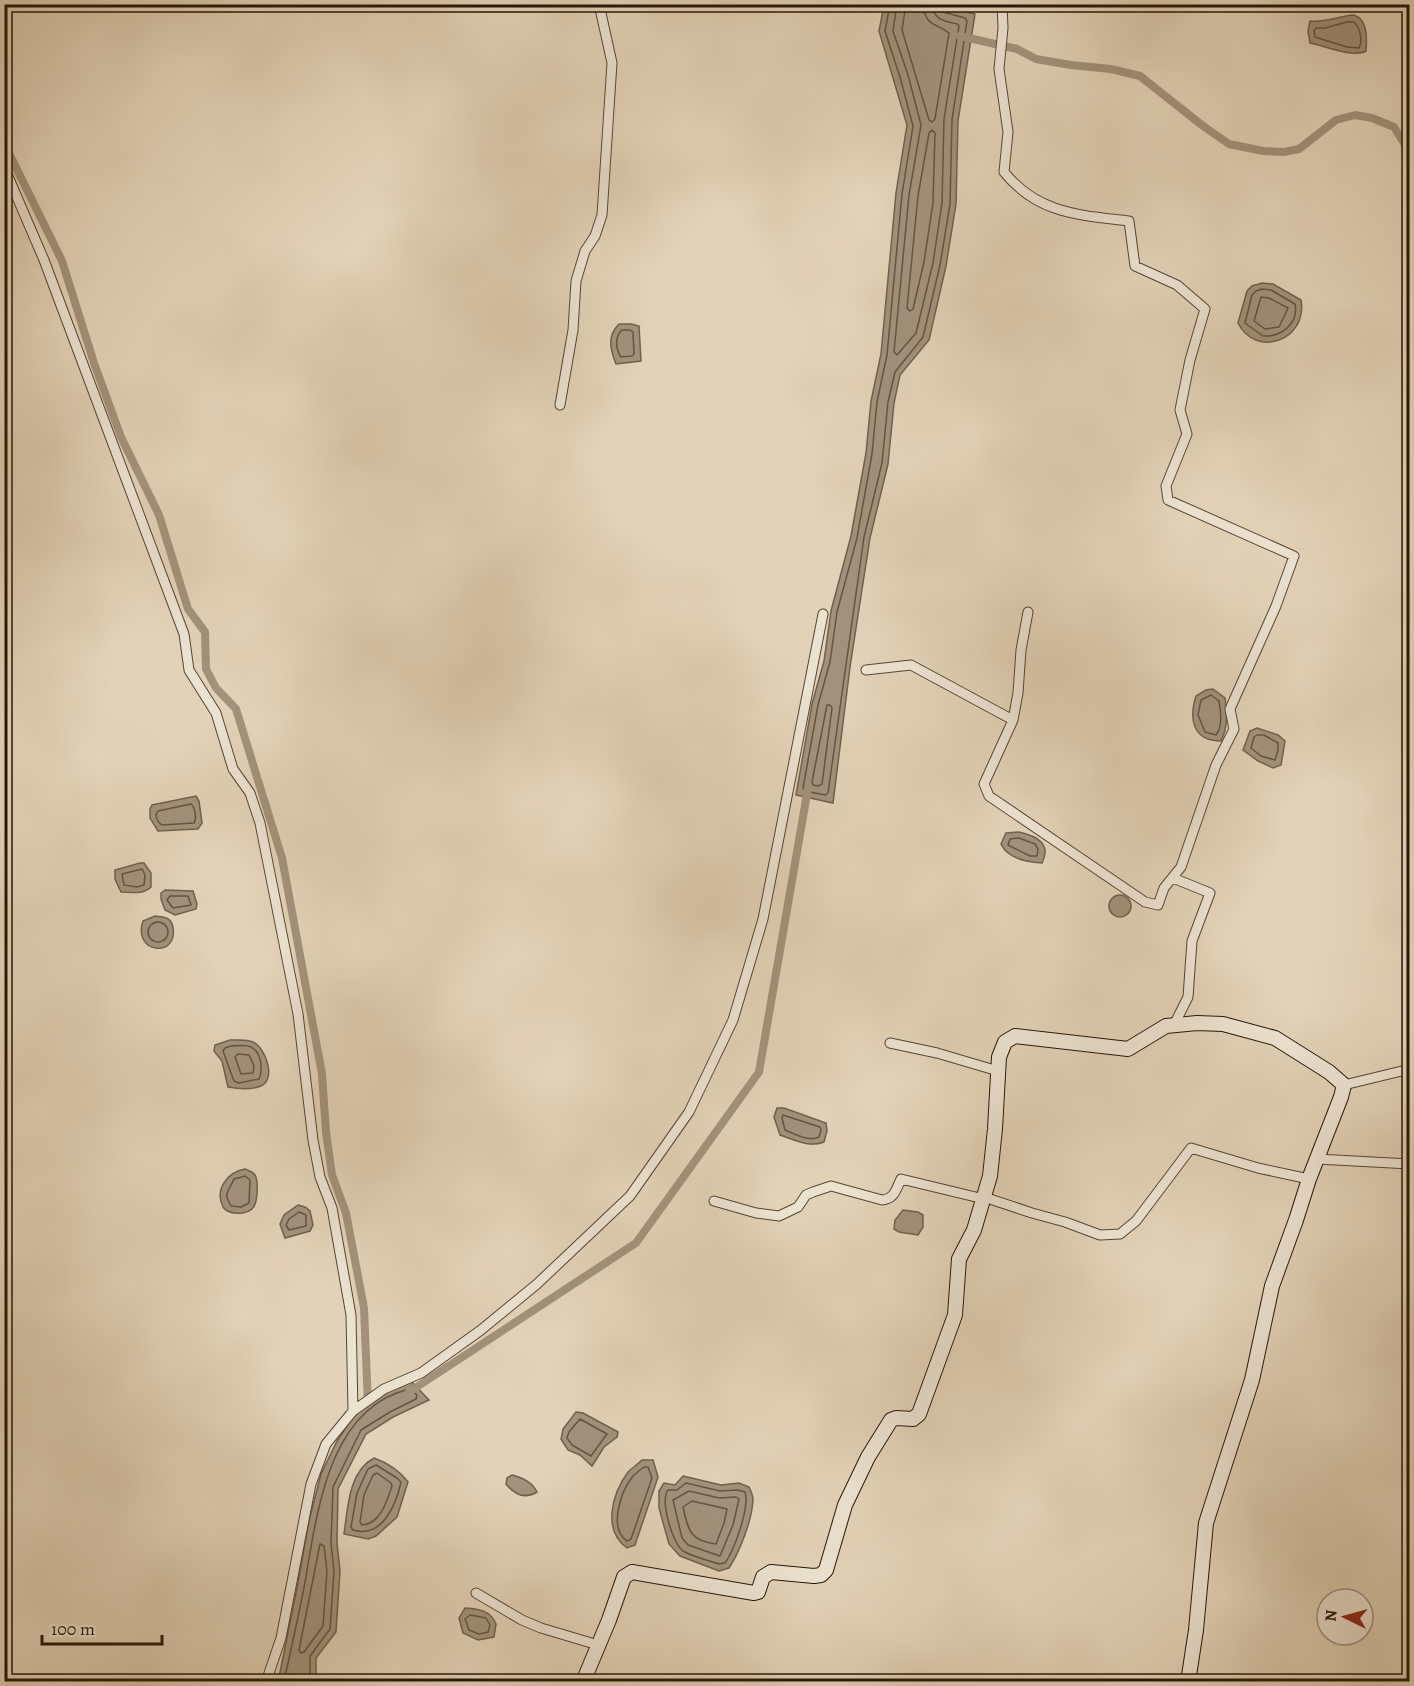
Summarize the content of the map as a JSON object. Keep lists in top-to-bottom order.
{
  "scale_bar": "100 m",
  "north": "left"
}
